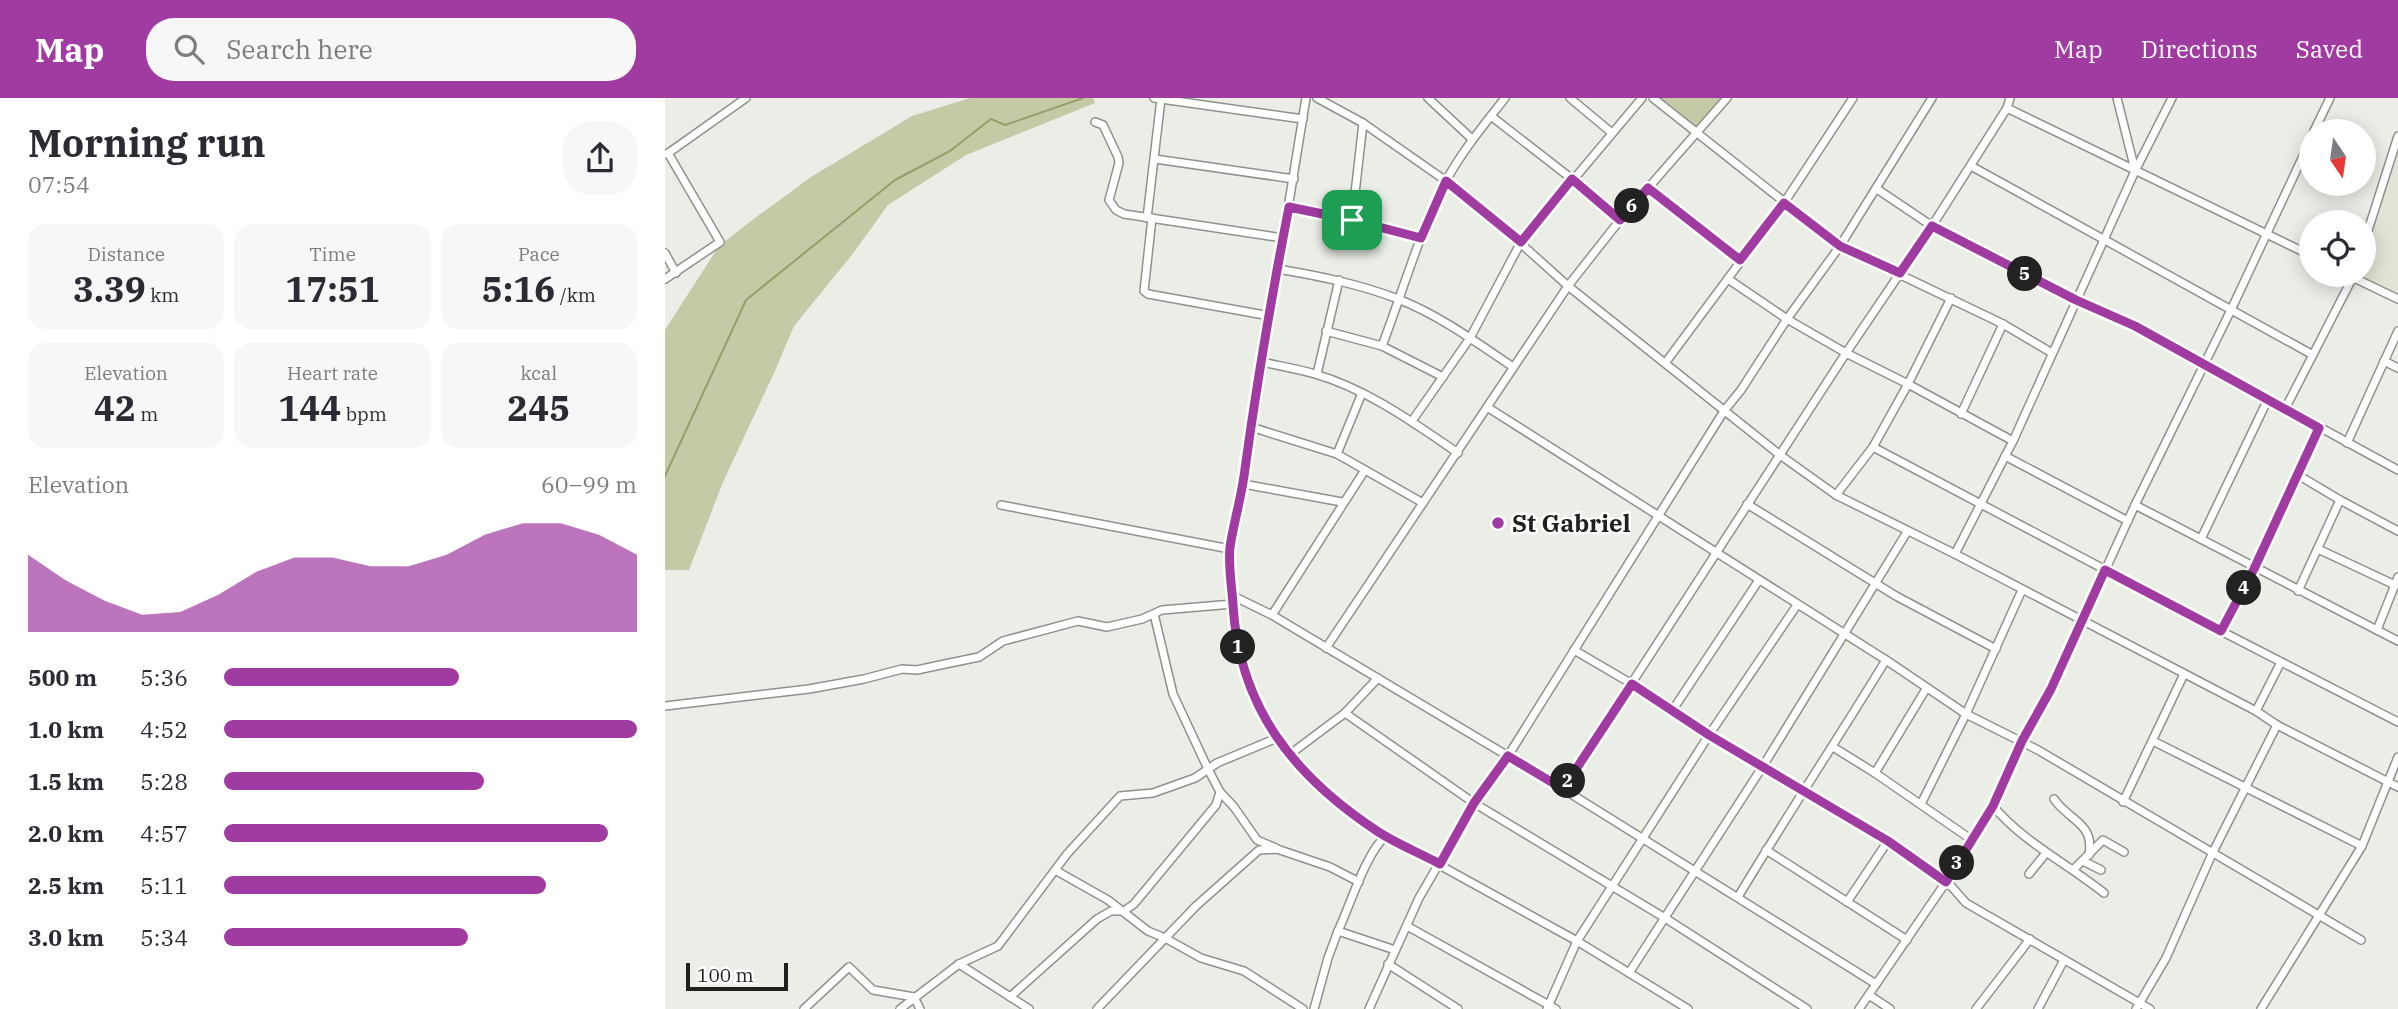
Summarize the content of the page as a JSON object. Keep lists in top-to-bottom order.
{
  "places": ["St Gabriel"],
  "scale_bar": "100 m",
  "north": "bottom",
  "page": {
    "header": "Map",
    "search": "Search here",
    "nav": ["Map", "Directions", "Saved"],
    "heading": ["Morning run", "07:54"],
    "pins": [
      "6",
      "5",
      "4",
      "1",
      "2",
      "3"
    ],
    "stats": [
      ["Distance", "3.39 km"],
      ["Time", "17:51"],
      ["Pace", "5:16 /km"],
      ["Elevation", "42 m"],
      ["Heart rate", "144 bpm"],
      ["kcal", "245"]
    ],
    "chart": ["Elevation", "60–99 m"],
    "list": [
      {
        "name": "500 m",
        "note": "5:36"
      },
      {
        "name": "1.0 km",
        "note": "4:52"
      },
      {
        "name": "1.5 km",
        "note": "5:28"
      },
      {
        "name": "2.0 km",
        "note": "4:57"
      },
      {
        "name": "2.5 km",
        "note": "5:11"
      },
      {
        "name": "3.0 km",
        "note": "5:34"
      }
    ],
    "scale": "100 m"
  }
}
